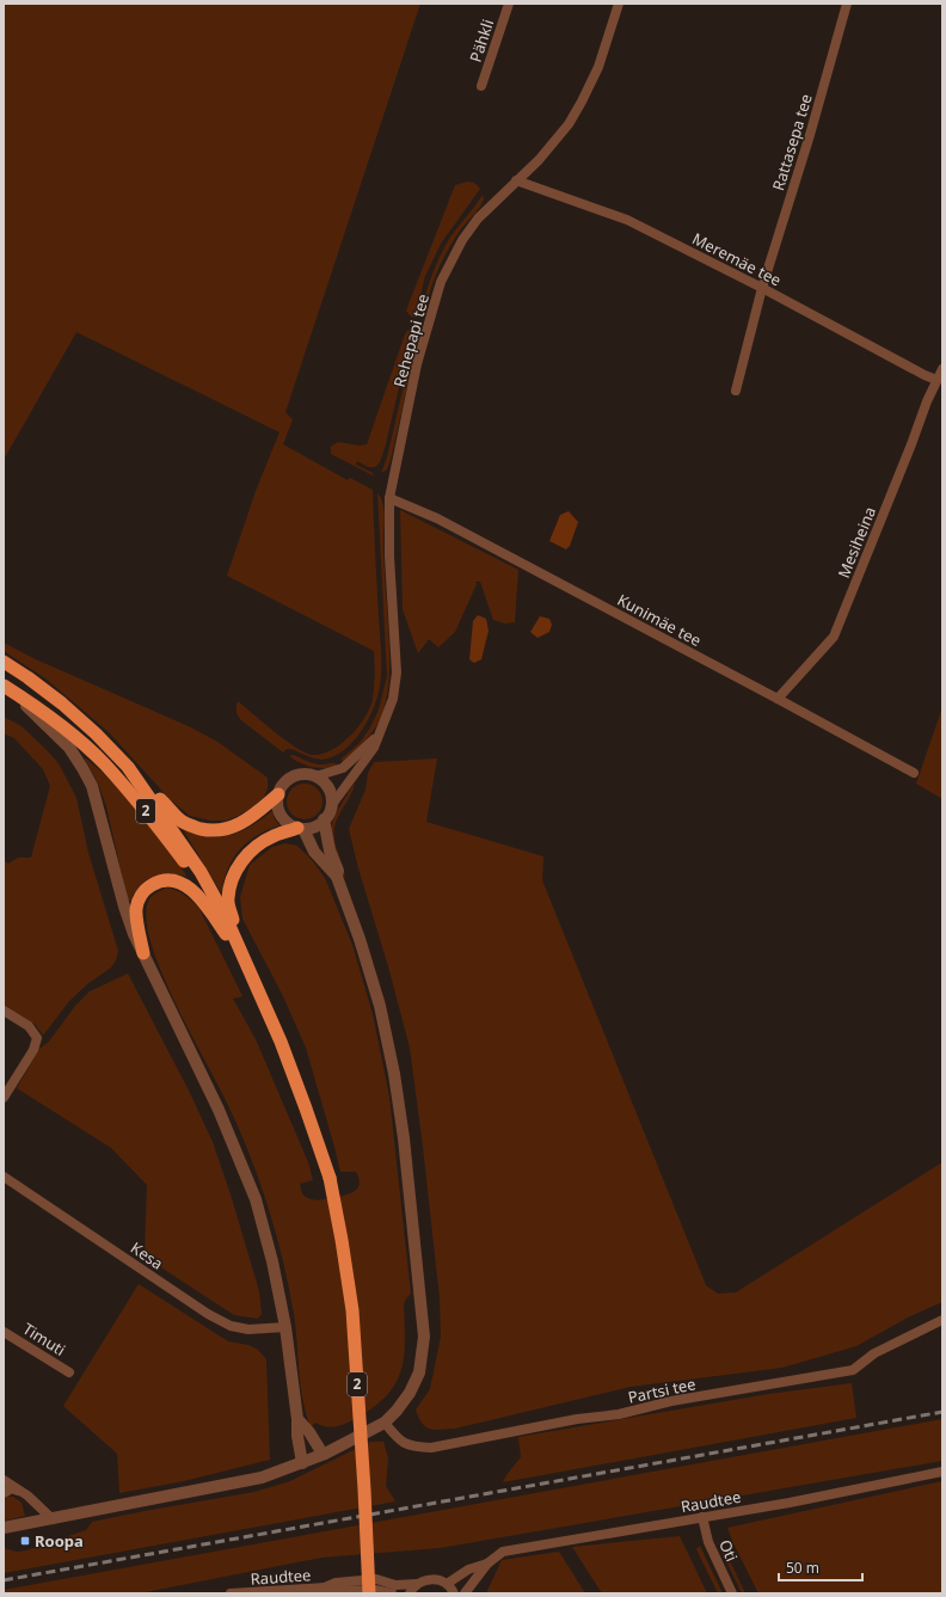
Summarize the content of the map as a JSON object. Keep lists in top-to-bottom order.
{
  "streets": {
    "highway": ["2"],
    "street": [
      "Pähkli",
      "Rattasepa tee",
      "Meremäe tee",
      "Rehepapi tee",
      "Mesiheina",
      "Kunimäe tee",
      "Kesa",
      "Timuti",
      "Partsi tee",
      "Raudtee",
      "Oti"
    ]
  },
  "crossings": [
    ["Rattasepa tee", "Meremäe tee"],
    ["Meremäe tee", "Rehepapi tee"],
    ["Meremäe tee", "Mesiheina"],
    ["Rehepapi tee", "Kunimäe tee"],
    ["Mesiheina", "Kunimäe tee"],
    ["Raudtee", "Oti"]
  ],
  "places": {
    "transit": ["Roopa"]
  },
  "scale_bar": "50 m"
}
